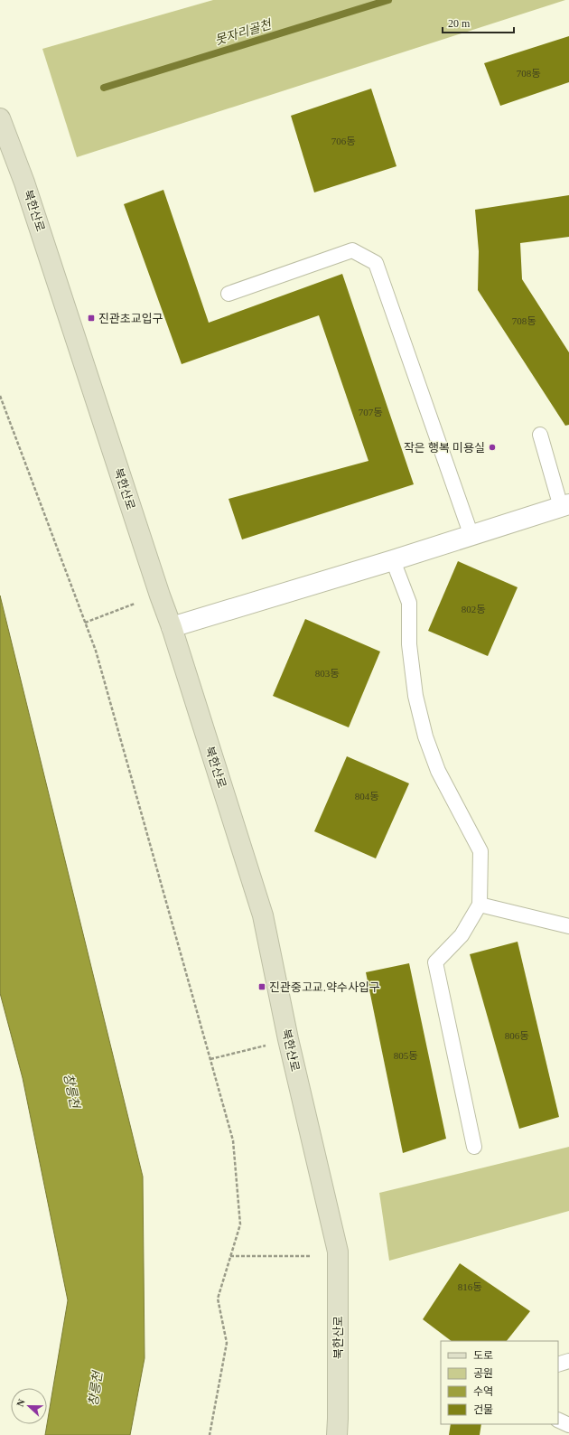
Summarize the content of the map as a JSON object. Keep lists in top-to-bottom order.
{
  "streets": {
    "main road": ["북한산로"]
  },
  "water": ["못자리골천", "창릉천"],
  "places": {
    "transit": ["진관초교입구", "진관중고교.약수사입구"],
    "other": ["작은 행복 미용실"]
  },
  "house_numbers": [
    "708동",
    "706동",
    "708동",
    "707동",
    "802동",
    "803동",
    "804동",
    "806동",
    "805동",
    "816동"
  ],
  "legend": [
    "도로",
    "공원",
    "수역",
    "건물"
  ],
  "scale_bar": "20 m",
  "north": "left"
}
